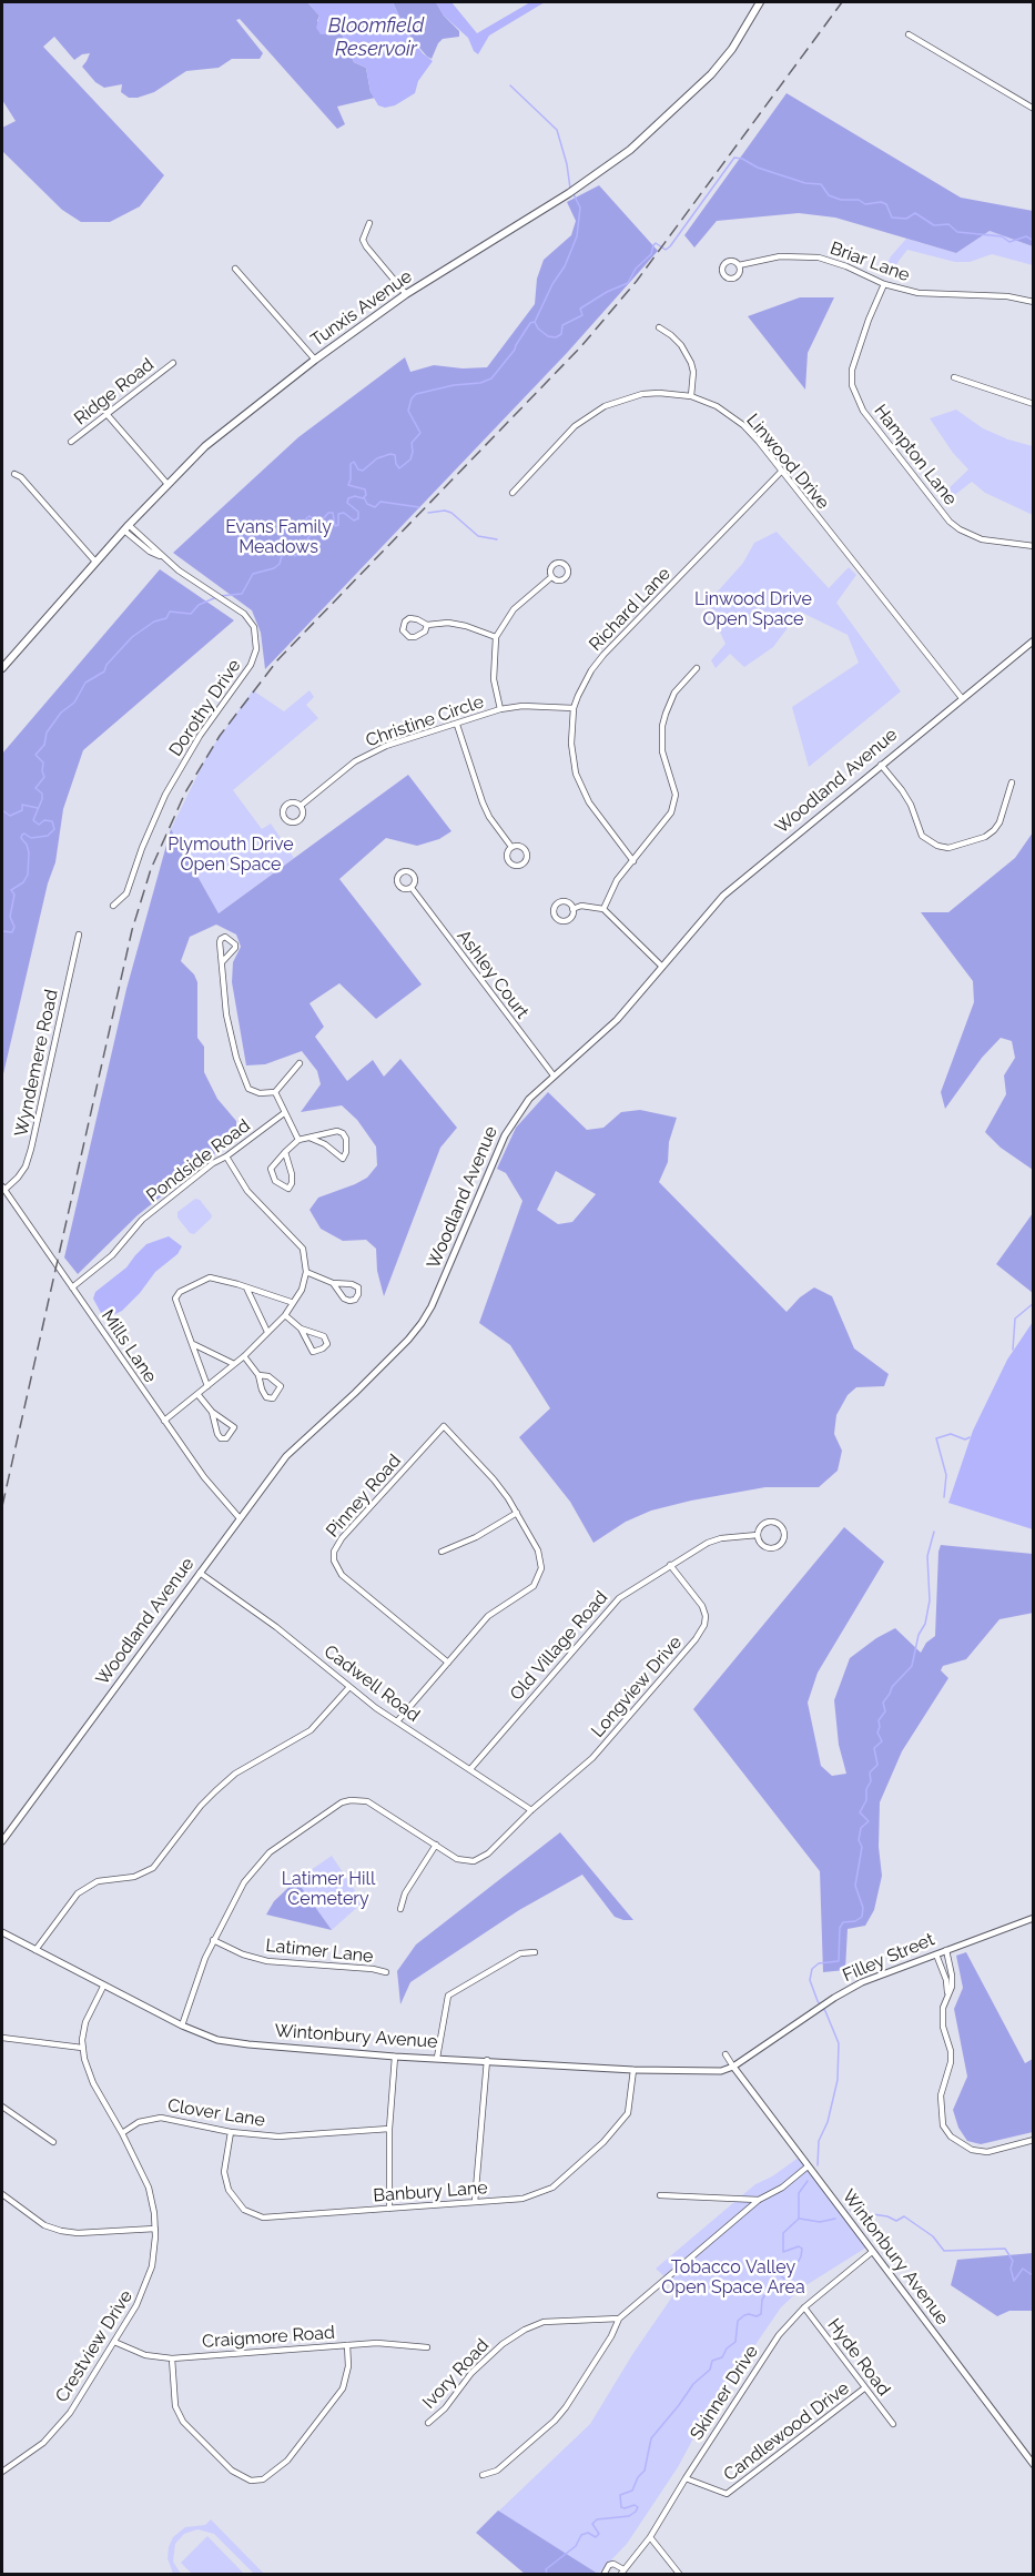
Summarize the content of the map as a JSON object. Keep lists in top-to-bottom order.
{
  "streets": {
    "main road": ["Tunxis Avenue"],
    "street": [
      "Briar Lane",
      "Ridge Road",
      "Hampton Lane",
      "Linwood Drive",
      "Richard Lane",
      "Dorothy Drive",
      "Christine Circle",
      "Woodland Avenue",
      "Ashley Court",
      "Wyndemere Road",
      "Pondside Road",
      "Mills Lane",
      "Pinney Road",
      "Old Village Road",
      "Cadwell Road",
      "Longview Drive",
      "Latimer Lane",
      "Filley Street",
      "Wintonbury Avenue",
      "Clover Lane",
      "Banbury Lane",
      "Craigmore Road",
      "Crestview Drive",
      "Hyde Road",
      "Ivory Road",
      "Skinner Drive",
      "Candlewood Drive"
    ]
  },
  "crossings": [
    ["Briar Lane", "Hampton Lane"],
    ["Tunxis Avenue", "Dorothy Drive"],
    ["Linwood Drive", "Richard Lane"],
    ["Linwood Drive", "Woodland Avenue"],
    ["Richard Lane", "Christine Circle"],
    ["Woodland Avenue", "Ashley Court"],
    ["Woodland Avenue", "Mills Lane"],
    ["Woodland Avenue", "Cadwell Road"],
    ["Wyndemere Road", "Mills Lane"],
    ["Pondside Road", "Mills Lane"],
    ["Old Village Road", "Cadwell Road"],
    ["Old Village Road", "Longview Drive"],
    ["Cadwell Road", "Longview Drive"],
    ["Filley Street", "Wintonbury Avenue"],
    ["Wintonbury Avenue", "Banbury Lane"],
    ["Wintonbury Avenue", "Crestview Drive"],
    ["Wintonbury Avenue", "Skinner Drive"],
    ["Clover Lane", "Banbury Lane"],
    ["Clover Lane", "Crestview Drive"],
    ["Craigmore Road", "Crestview Drive"],
    ["Hyde Road", "Skinner Drive"],
    ["Hyde Road", "Candlewood Drive"],
    ["Skinner Drive", "Candlewood Drive"]
  ],
  "water": ["Bloomfield Reservoir"],
  "parks": [
    "Evans Family Meadows",
    "Linwood Drive Open Space",
    "Plymouth Drive Open Space",
    "Latimer Hill Cemetery",
    "Tobacco Valley Open Space Area"
  ]
}
